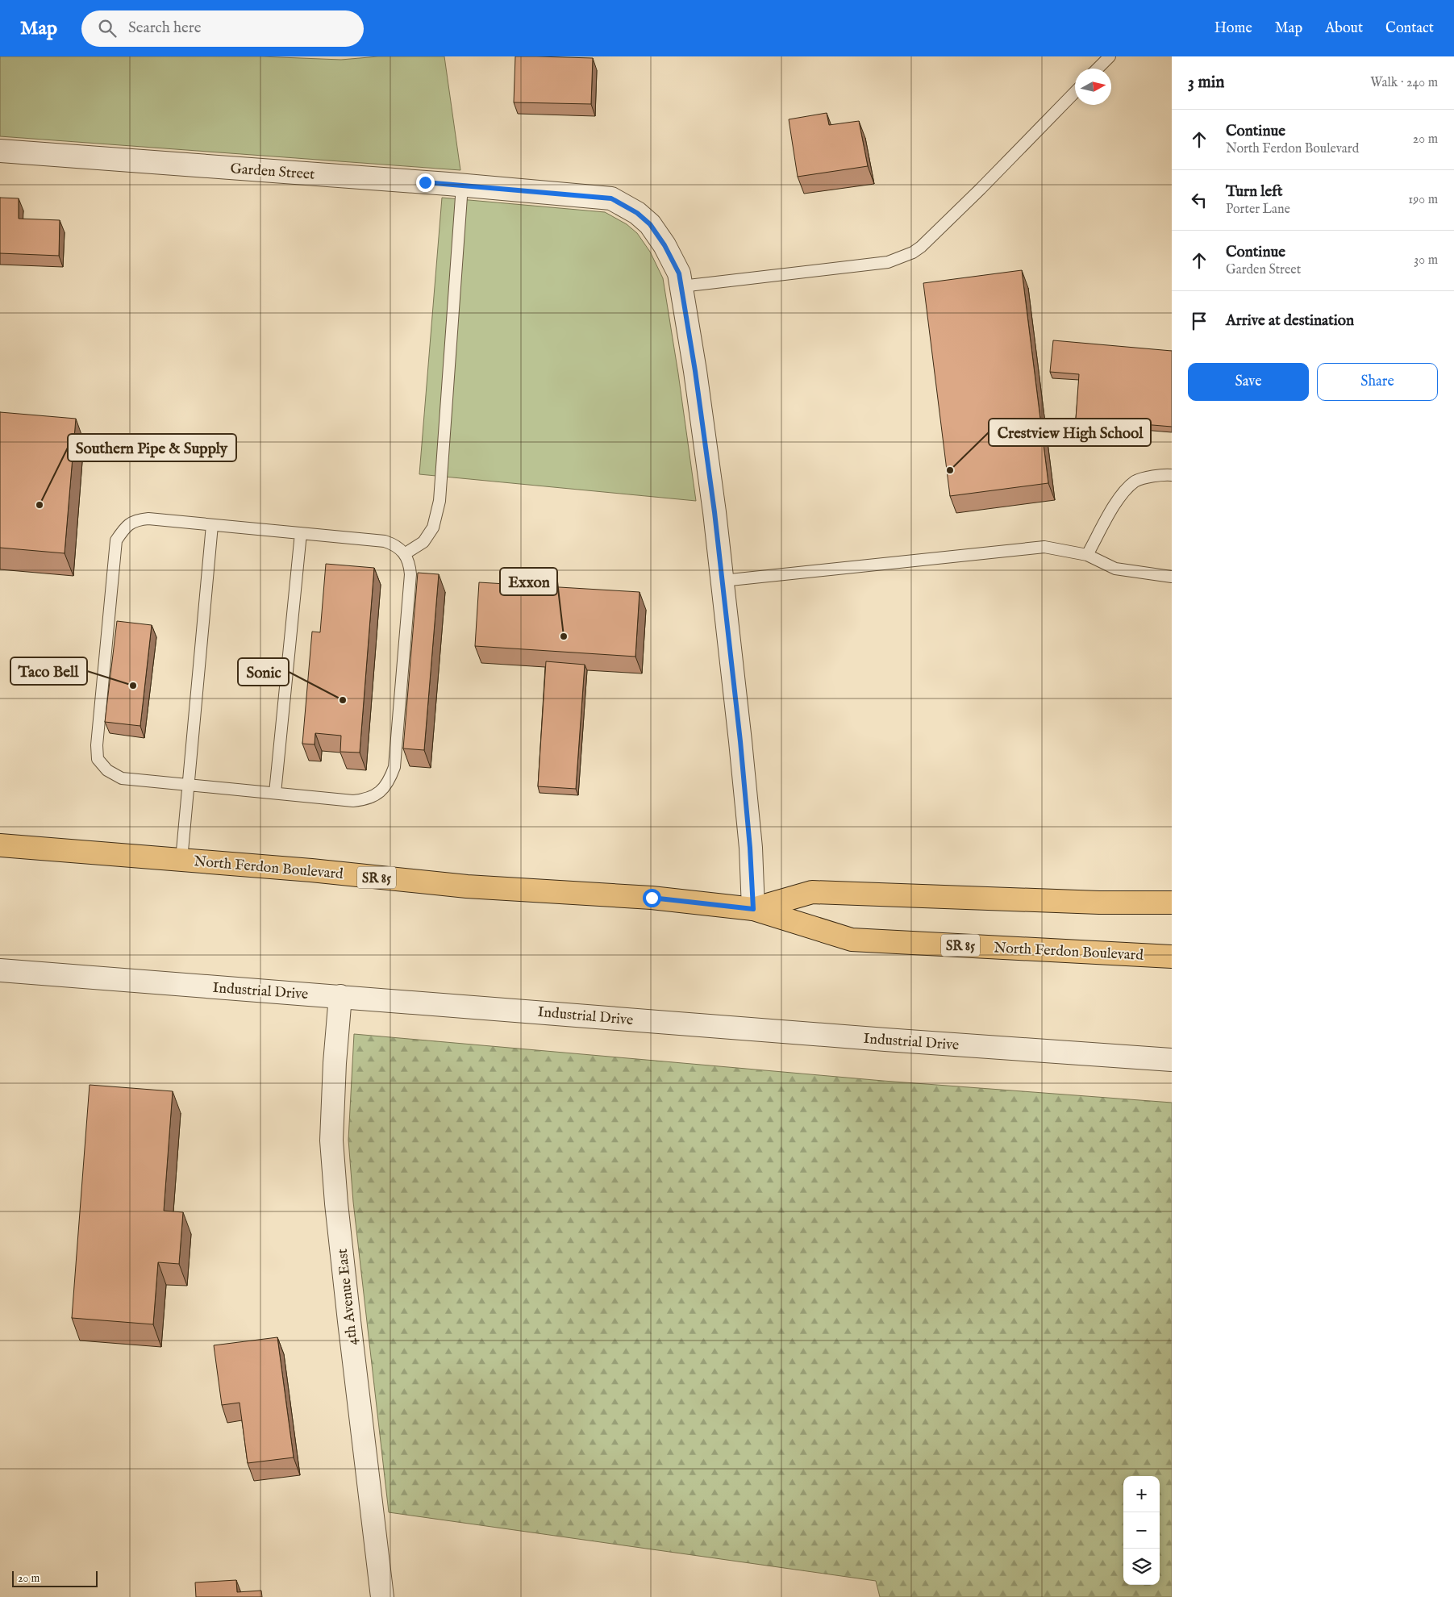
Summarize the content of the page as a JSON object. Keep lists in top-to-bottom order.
{
  "streets": {
    "main road": ["North Ferdon Boulevard", "SR 85"],
    "street": ["Garden Street", "Industrial Drive", "4th Avenue East"]
  },
  "crossings": [
    ["Garden Street", "North Ferdon Boulevard"],
    ["Industrial Drive", "4th Avenue East"]
  ],
  "places": [
    "Crestview High School",
    "Southern Pipe & Supply",
    "Exxon",
    "Taco Bell",
    "Sonic"
  ],
  "scale_bar": "20 m",
  "north": "right",
  "page": {
    "header": "Map",
    "search": "Search here",
    "nav": [
      "Home",
      "Map",
      "About",
      "Contact"
    ],
    "heading": ["3 min", "Walk · 240 m"],
    "list": [
      ["Continue", "North Ferdon Boulevard", "20 m"],
      ["Turn left", "Porter Lane", "190 m"],
      ["Continue", "Garden Street", "30 m"],
      "Arrive at destination"
    ],
    "buttons": ["Save", "Share"],
    "map_buttons": ["+", "−"],
    "scale": "20 m"
  }
}
